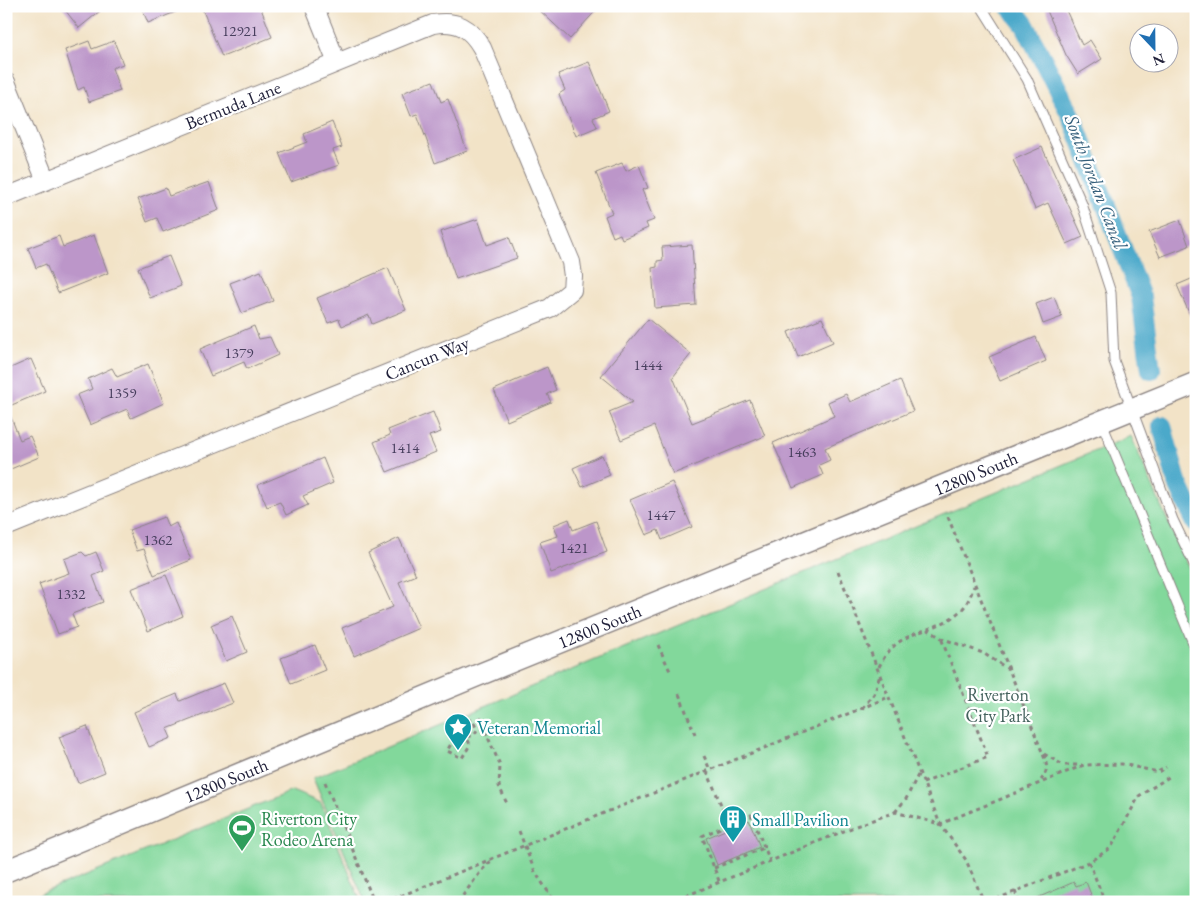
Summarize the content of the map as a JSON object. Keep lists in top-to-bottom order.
{
  "streets": {
    "street": ["Bermuda Lane", "Cancun Way", "12800 South"]
  },
  "crossings": [
    ["Bermuda Lane", "Cancun Way"]
  ],
  "water": ["South Jordan Canal"],
  "parks": ["Riverton City Park"],
  "places": {
    "place": ["Veteran Memorial"],
    "building": ["Small Pavilion"],
    "sports": ["Riverton City Rodeo Arena"]
  },
  "house_numbers": [
    "12921",
    "1379",
    "1444",
    "1359",
    "1414",
    "1463",
    "1447",
    "1362",
    "1421",
    "1332"
  ],
  "north": "bottom"
}
